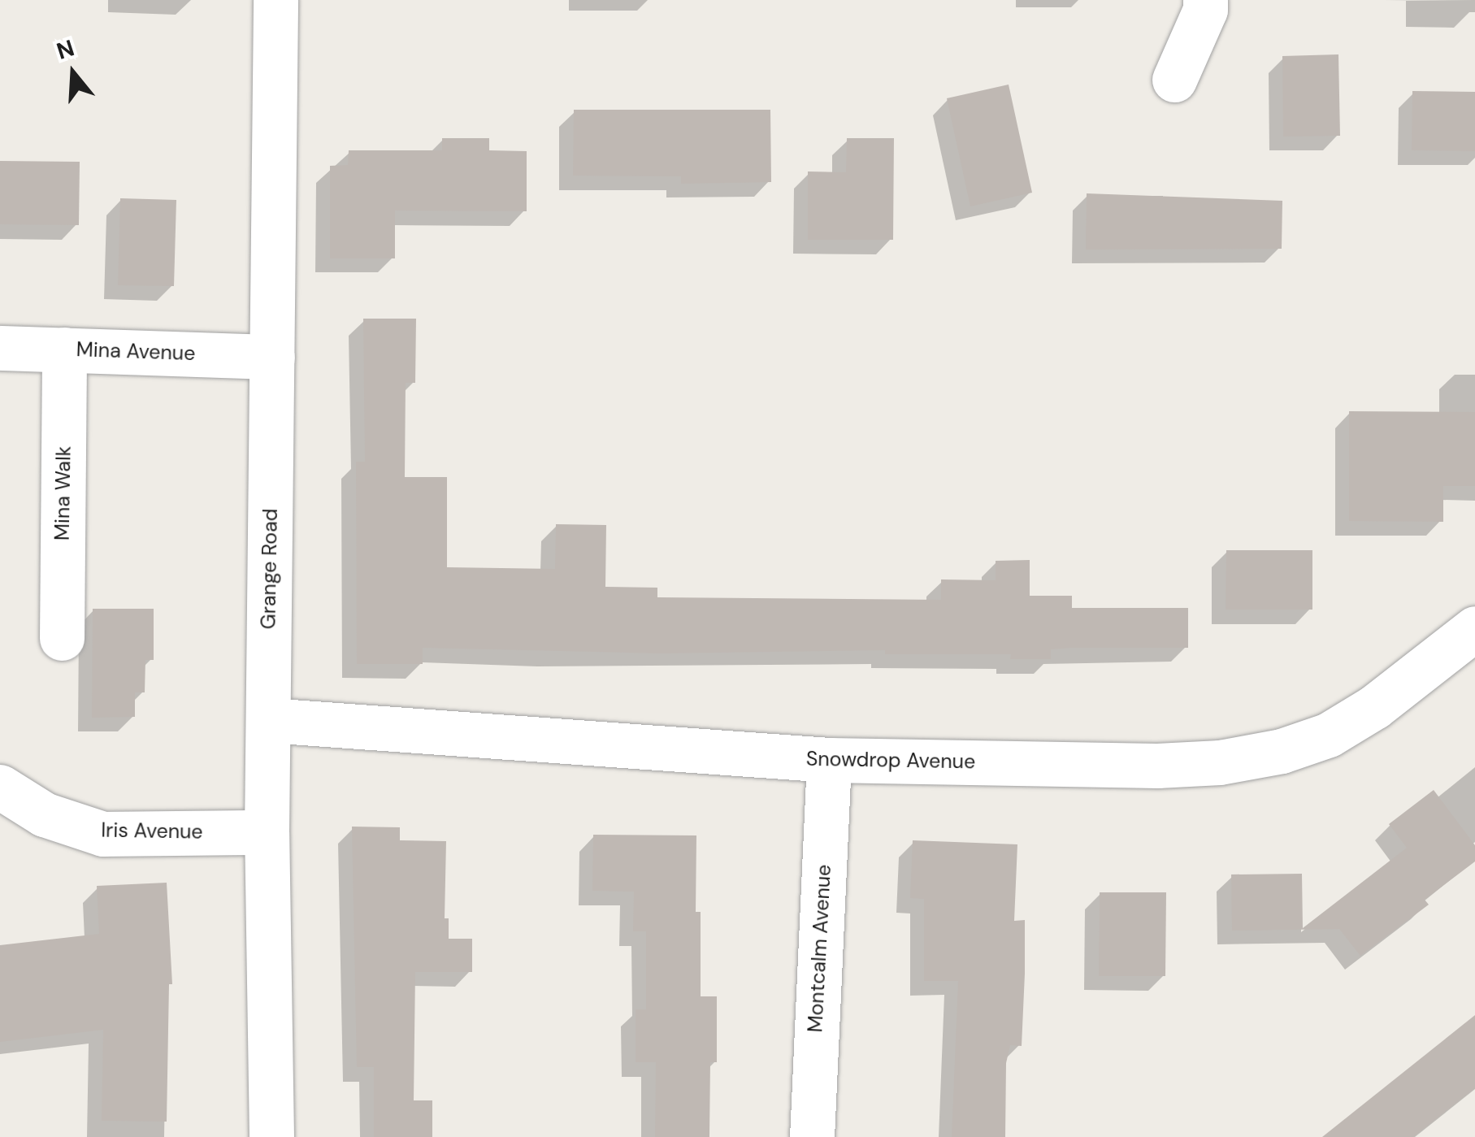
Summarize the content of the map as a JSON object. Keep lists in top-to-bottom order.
{
  "streets": {
    "street": [
      "Mina Avenue",
      "Mina Walk",
      "Grange Road",
      "Snowdrop Avenue",
      "Iris Avenue",
      "Montcalm Avenue"
    ]
  },
  "crossings": [
    ["Mina Avenue", "Mina Walk"],
    ["Mina Avenue", "Grange Road"],
    ["Grange Road", "Snowdrop Avenue"],
    ["Grange Road", "Iris Avenue"],
    ["Snowdrop Avenue", "Montcalm Avenue"]
  ],
  "north": "top"
}
